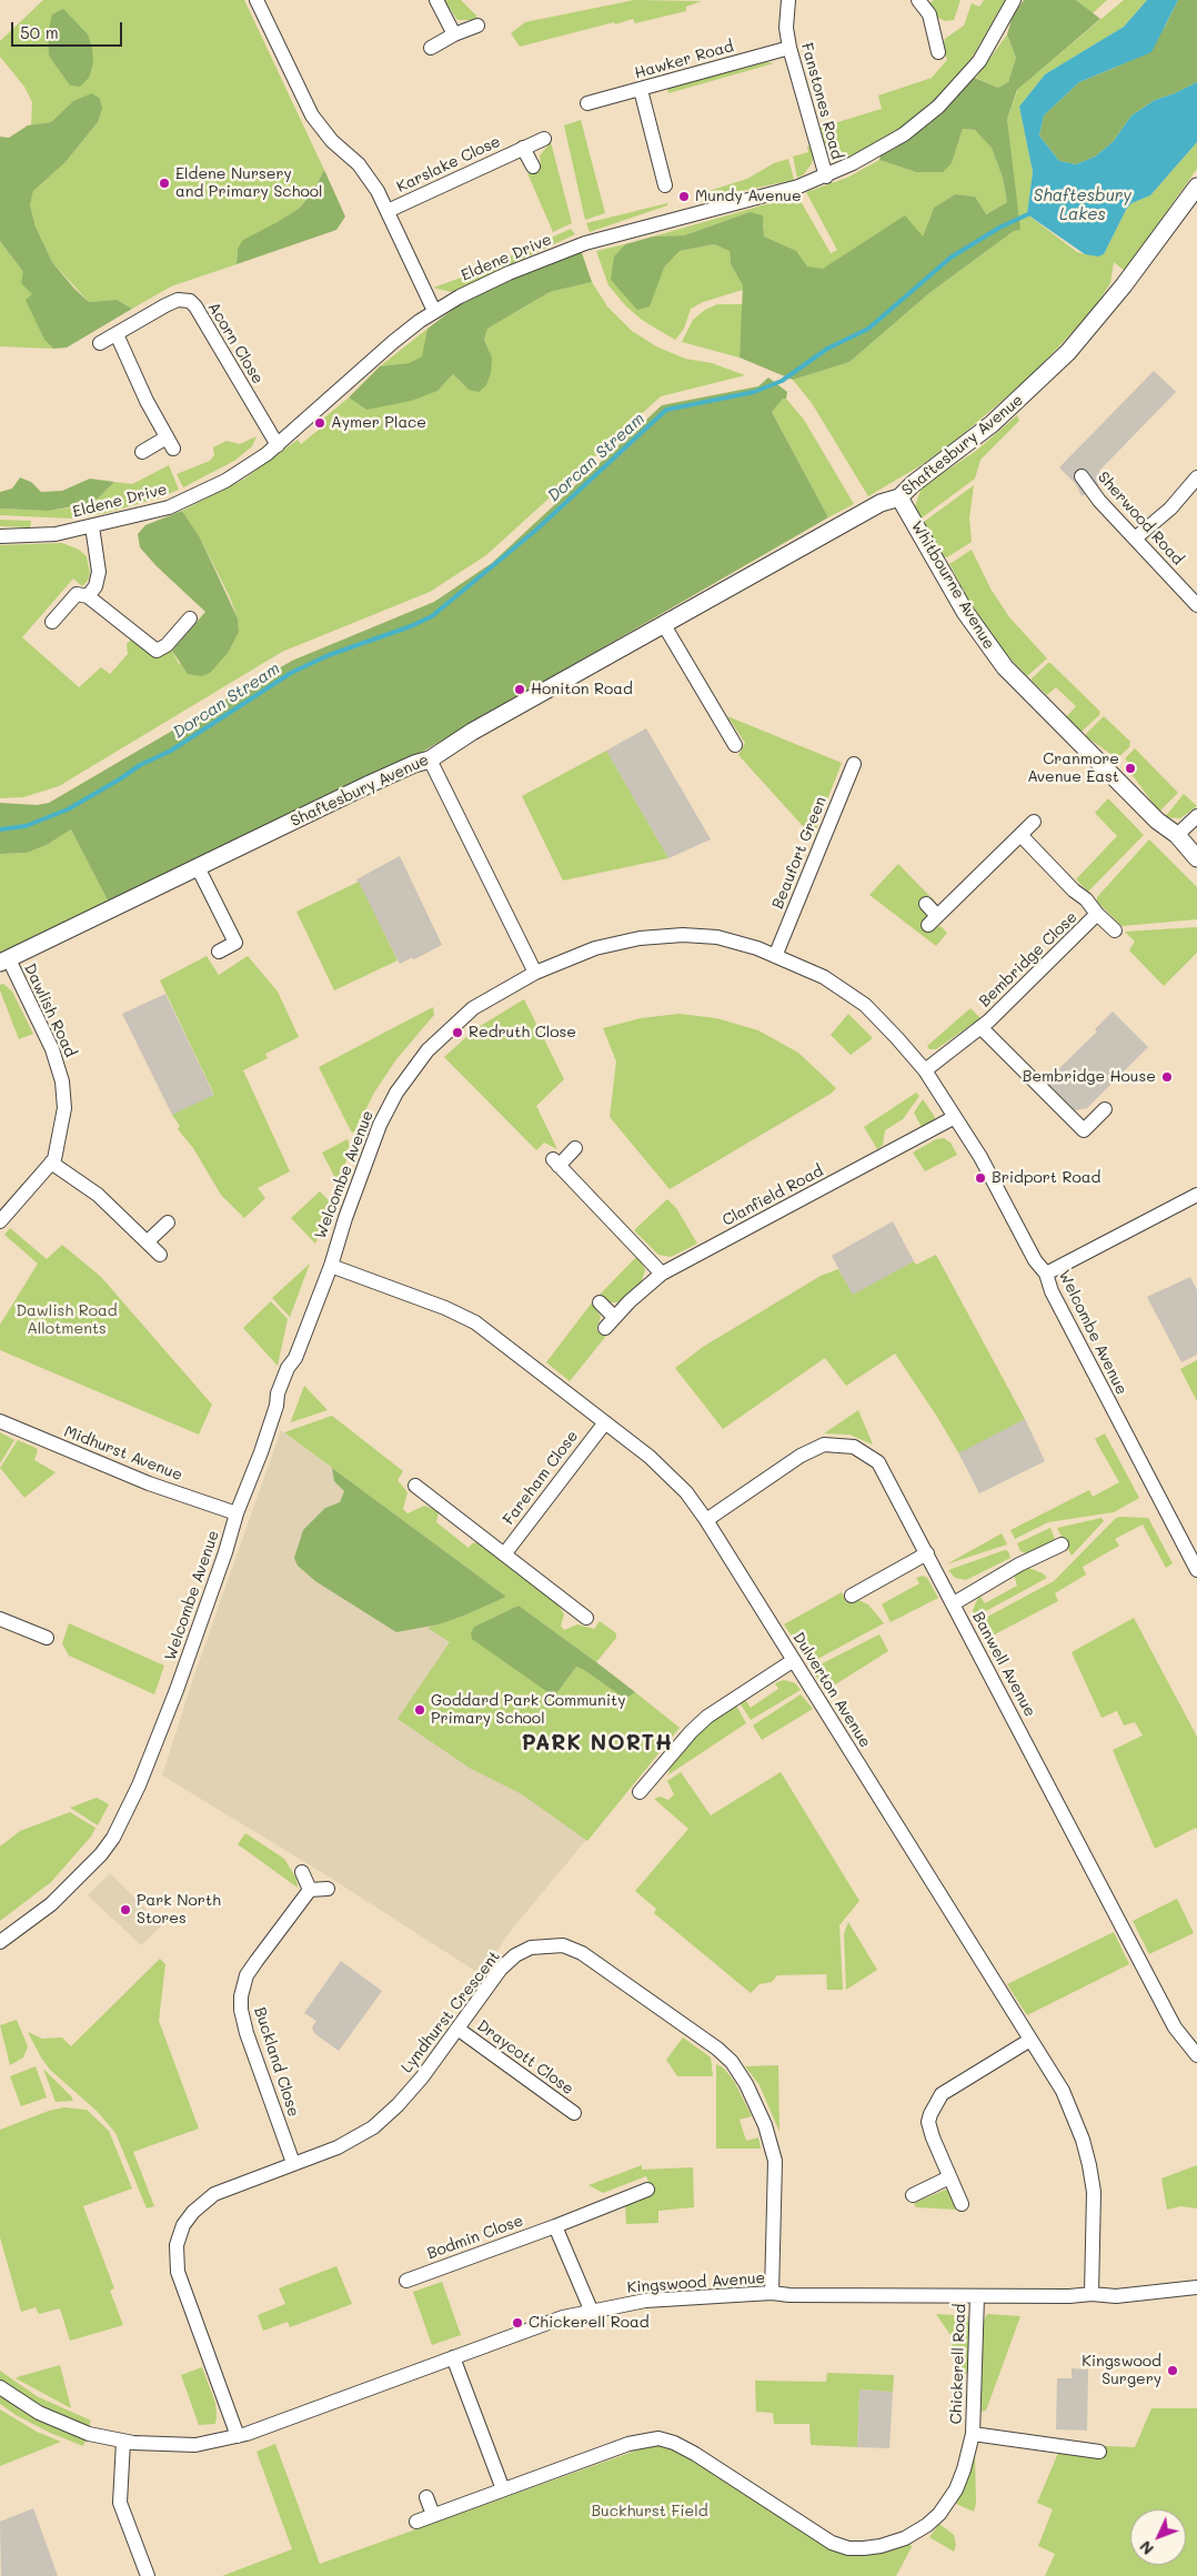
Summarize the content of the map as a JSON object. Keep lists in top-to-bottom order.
{
  "streets": {
    "street": [
      "Hawker Road",
      "Fanstones Road",
      "Karslake Close",
      "Eldene Drive",
      "Acorn Close",
      "Shaftesbury Avenue",
      "Sherwood Road",
      "Whitbourne Avenue",
      "Beaufort Green",
      "Bembridge Close",
      "Dawlish Road",
      "Welcombe Avenue",
      "Clanfield Road",
      "Midhurst Avenue",
      "Fareham Close",
      "Banwell Avenue",
      "Dulverton Avenue",
      "Lyndhurst Crescent",
      "Draycott Close",
      "Buckland Close",
      "Bodmin Close",
      "Kingswood Avenue",
      "Chickerell Road"
    ]
  },
  "crossings": [
    ["Hawker Road", "Fanstones Road"],
    ["Fanstones Road", "Eldene Drive"],
    ["Eldene Drive", "Acorn Close"],
    ["Shaftesbury Avenue", "Whitbourne Avenue"],
    ["Shaftesbury Avenue", "Dawlish Road"],
    ["Beaufort Green", "Welcombe Avenue"],
    ["Bembridge Close", "Welcombe Avenue"],
    ["Welcombe Avenue", "Clanfield Road"],
    ["Welcombe Avenue", "Midhurst Avenue"],
    ["Welcombe Avenue", "Dulverton Avenue"],
    ["Fareham Close", "Dulverton Avenue"],
    ["Banwell Avenue", "Dulverton Avenue"],
    ["Dulverton Avenue", "Kingswood Avenue"],
    ["Lyndhurst Crescent", "Draycott Close"],
    ["Lyndhurst Crescent", "Buckland Close"],
    ["Lyndhurst Crescent", "Kingswood Avenue"],
    ["Kingswood Avenue", "Chickerell Road"]
  ],
  "districts": ["PARK NORTH"],
  "water": ["Shaftesbury Lakes", "Dorcan Stream"],
  "parks": ["Dawlish Road Allotments", "Buckhurst Field"],
  "places": [
    "Eldene Nursery and Primary School",
    "Mundy Avenue",
    "Aymer Place",
    "Honiton Road",
    "Cranmore Avenue East",
    "Redruth Close",
    "Bembridge House",
    "Bridport Road",
    "Goddard Park Community Primary School",
    "Park North Stores",
    "Chickerell Road",
    "Kingswood Surgery"
  ],
  "scale_bar": "50 m",
  "north": "bottom left"
}
